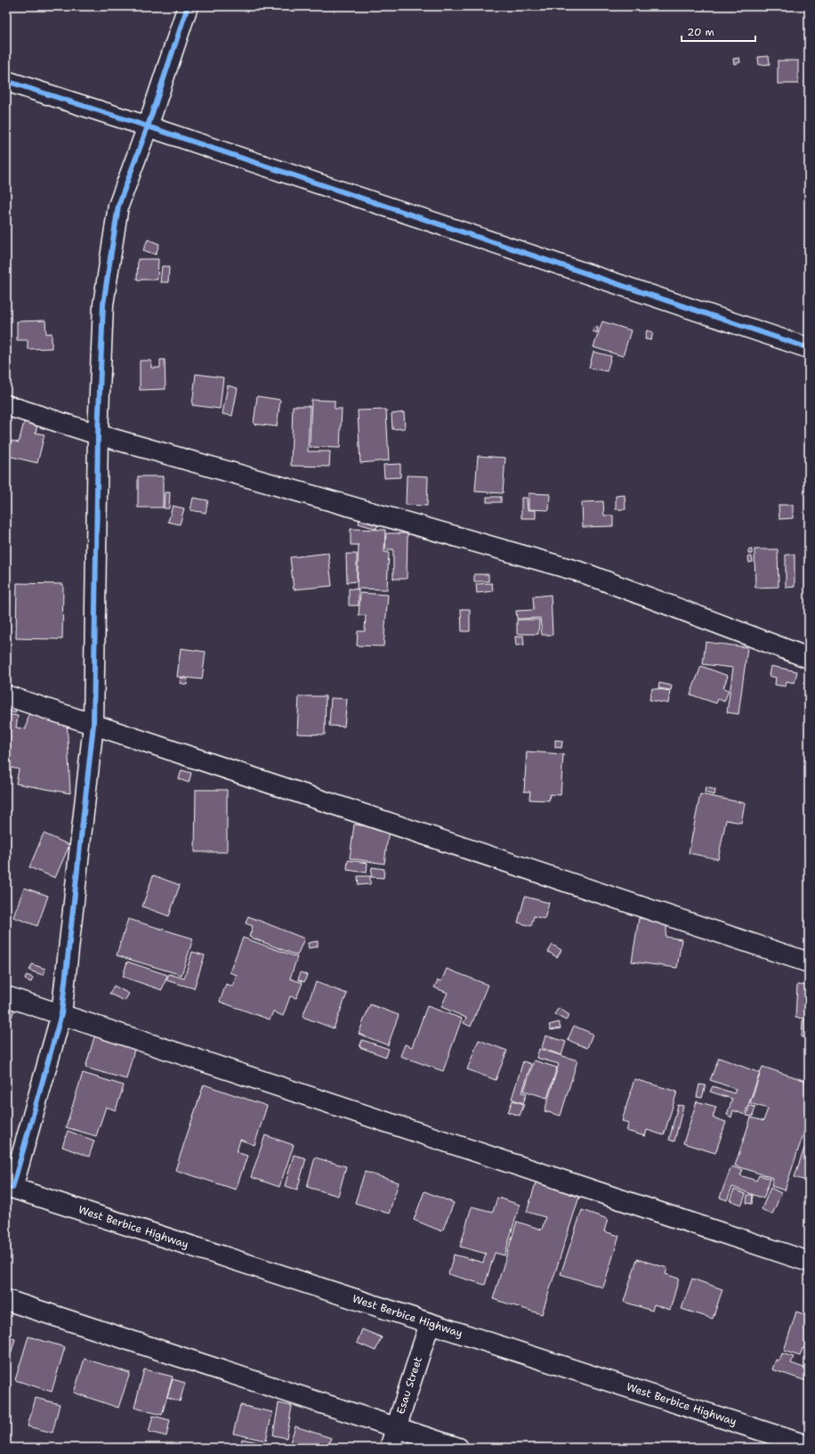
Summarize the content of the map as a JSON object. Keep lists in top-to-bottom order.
{
  "streets": {
    "street": ["West Berbice Highway", "Esau Street"]
  },
  "crossings": [
    ["West Berbice Highway", "Esau Street"]
  ],
  "scale_bar": "20 m"
}
